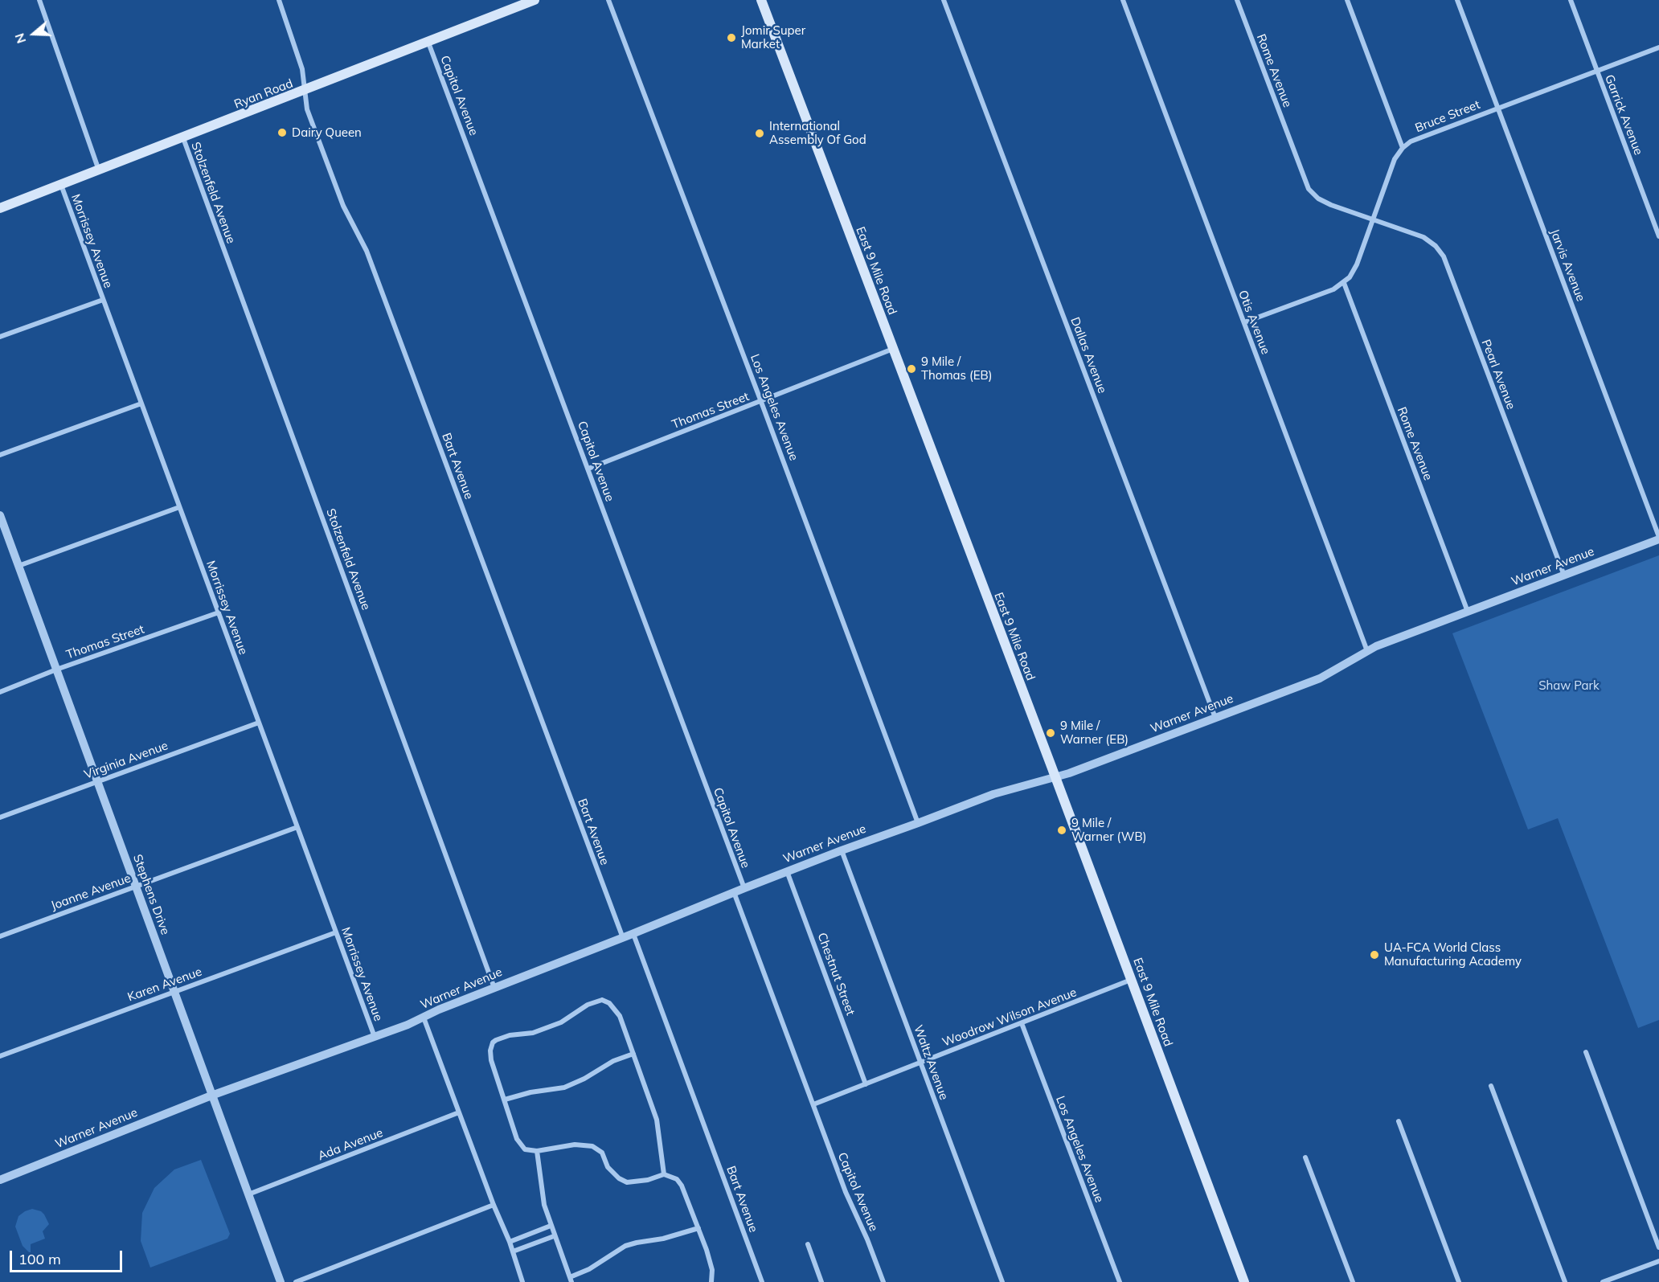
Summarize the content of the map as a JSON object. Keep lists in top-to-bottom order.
{
  "streets": {
    "main road": ["Ryan Road", "East 9 Mile Road"],
    "street": [
      "Rome Avenue",
      "Capitol Avenue",
      "Garrick Avenue",
      "Bruce Street",
      "Stolzenfeld Avenue",
      "Morrissey Avenue",
      "Jarvis Avenue",
      "Otis Avenue",
      "Dallas Avenue",
      "Pearl Avenue",
      "Los Angeles Avenue",
      "Thomas Street",
      "Bart Avenue",
      "Warner Avenue",
      "Virginia Avenue",
      "Joanne Avenue",
      "Stephens Drive",
      "Chestnut Street",
      "Karen Avenue",
      "Woodrow Wilson Avenue",
      "Waltz Avenue",
      "Ada Avenue"
    ]
  },
  "crossings": [
    ["Rome Avenue", "Pearl Avenue"],
    ["Rome Avenue", "Warner Avenue"],
    ["Ryan Road", "Capitol Avenue"],
    ["Ryan Road", "Stolzenfeld Avenue"],
    ["Ryan Road", "Morrissey Avenue"],
    ["Ryan Road", "Bart Avenue"],
    ["Capitol Avenue", "Thomas Street"],
    ["Capitol Avenue", "Warner Avenue"],
    ["Capitol Avenue", "Woodrow Wilson Avenue"],
    ["Garrick Avenue", "Bruce Street"],
    ["Bruce Street", "Jarvis Avenue"],
    ["Stolzenfeld Avenue", "Warner Avenue"],
    ["Morrissey Avenue", "Thomas Street"],
    ["Morrissey Avenue", "Warner Avenue"],
    ["Morrissey Avenue", "Virginia Avenue"],
    ["Morrissey Avenue", "Joanne Avenue"],
    ["Morrissey Avenue", "Karen Avenue"],
    ["Jarvis Avenue", "Warner Avenue"],
    ["East 9 Mile Road", "Thomas Street"],
    ["East 9 Mile Road", "Warner Avenue"],
    ["East 9 Mile Road", "Woodrow Wilson Avenue"],
    ["Otis Avenue", "Warner Avenue"],
    ["Dallas Avenue", "Warner Avenue"],
    ["Pearl Avenue", "Warner Avenue"],
    ["Los Angeles Avenue", "Thomas Street"],
    ["Los Angeles Avenue", "Warner Avenue"],
    ["Los Angeles Avenue", "Woodrow Wilson Avenue"],
    ["Thomas Street", "Stephens Drive"],
    ["Bart Avenue", "Warner Avenue"],
    ["Warner Avenue", "Stephens Drive"],
    ["Warner Avenue", "Chestnut Street"],
    ["Warner Avenue", "Waltz Avenue"],
    ["Virginia Avenue", "Stephens Drive"],
    ["Joanne Avenue", "Stephens Drive"],
    ["Stephens Drive", "Karen Avenue"],
    ["Stephens Drive", "Ada Avenue"],
    ["Chestnut Street", "Woodrow Wilson Avenue"],
    ["Woodrow Wilson Avenue", "Waltz Avenue"]
  ],
  "parks": ["Shaw Park"],
  "places": [
    "Jomir Super Market",
    "Dairy Queen",
    "International Assembly Of God",
    "9 Mile / Thomas (EB)",
    "9 Mile / Warner (EB)",
    "9 Mile / Warner (WB)",
    "UA-FCA World Class Manufacturing Academy"
  ],
  "scale_bar": "100 m",
  "north": "left"
}
